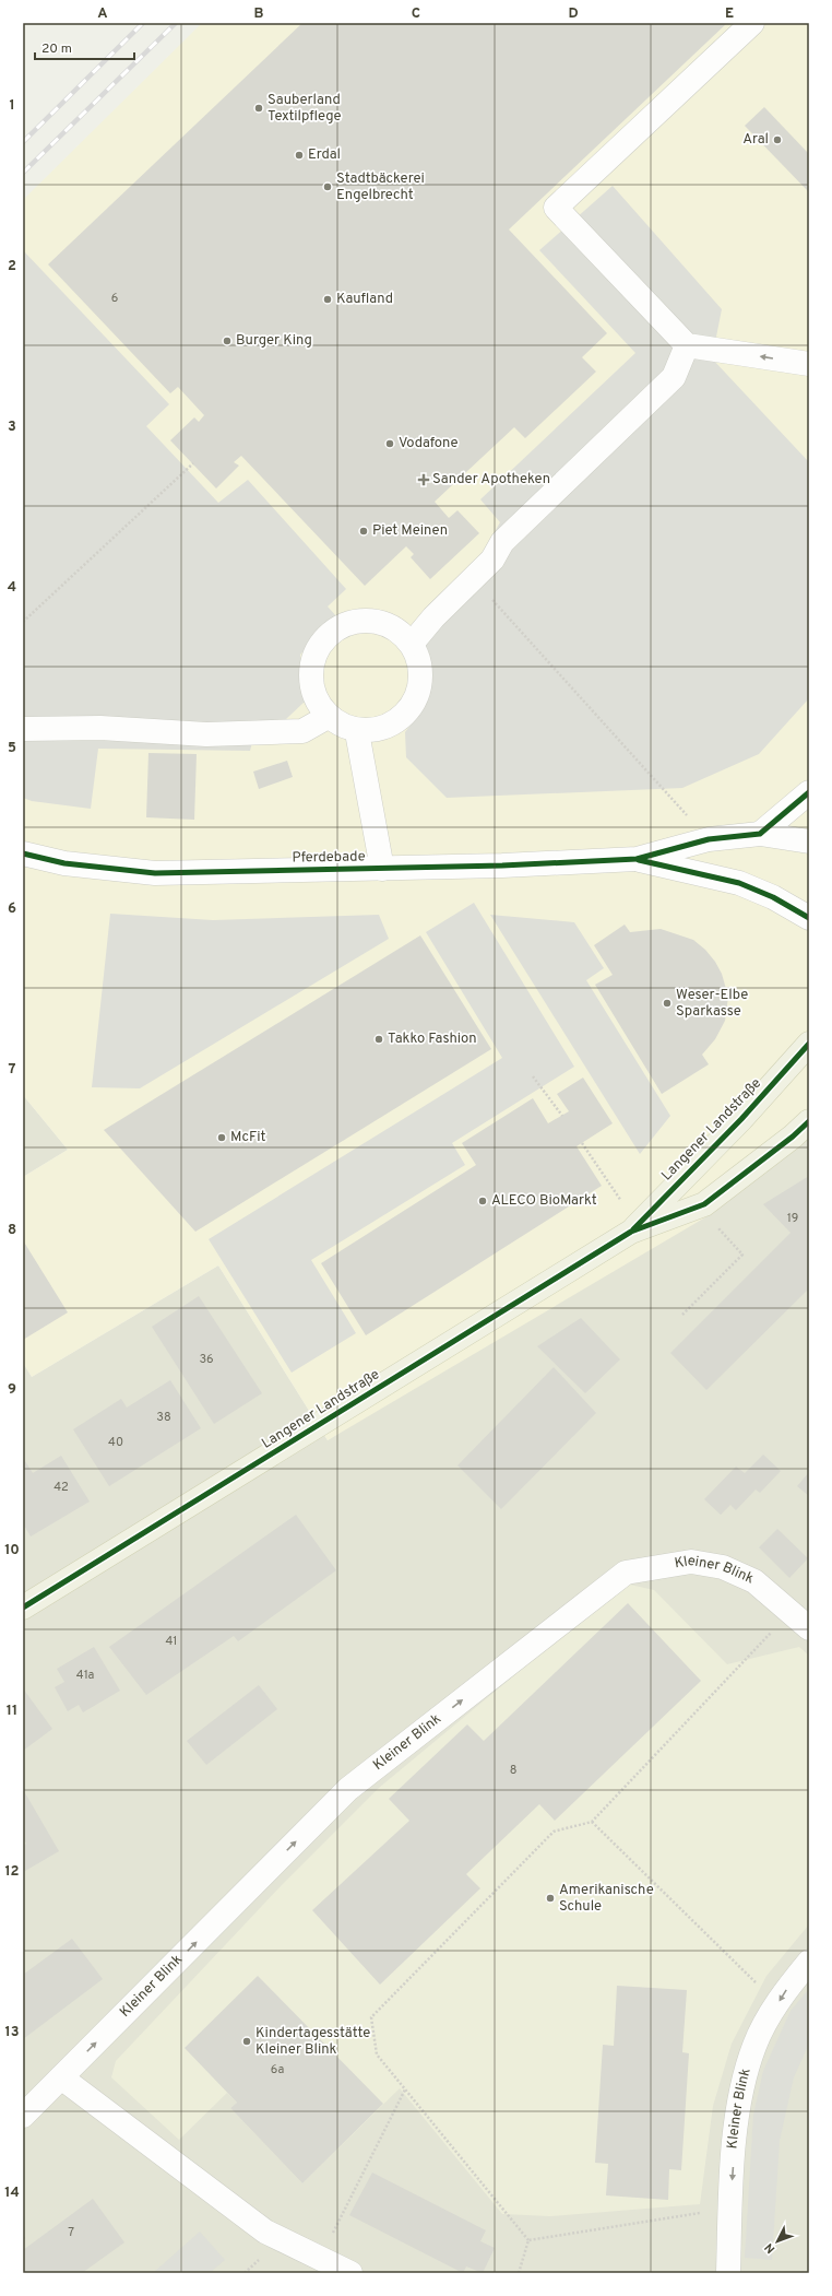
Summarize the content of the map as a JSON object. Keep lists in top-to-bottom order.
{
  "streets": {
    "main road": ["Langener Landstraße"],
    "street": ["Pferdebade", "Kleiner Blink"]
  },
  "places": {
    "other": [
      "Sauberland Textilpflege",
      "Aral",
      "Erdal",
      "Stadtbäckerei Engelbrecht",
      "Kaufland",
      "Burger King",
      "Vodafone",
      "Piet Meinen",
      "Weser-Elbe Sparkasse",
      "Takko Fashion",
      "McFit",
      "ALECO BioMarkt",
      "Amerikanische Schule",
      "Kindertagesstätte Kleiner Blink"
    ],
    "health": ["Sander Apotheken"]
  },
  "house_numbers": [
    "6",
    "19",
    "36",
    "38",
    "40",
    "42",
    "41",
    "41a",
    "8",
    "6a",
    "7"
  ],
  "scale_bar": "20 m",
  "north": "bottom left",
  "grid": {
    "columns": [
      "A",
      "B",
      "C",
      "D",
      "E"
    ],
    "rows": [
      "1",
      "2",
      "3",
      "4",
      "5",
      "6",
      "7",
      "8",
      "9",
      "10",
      "11",
      "12",
      "13",
      "14"
    ]
  }
}
